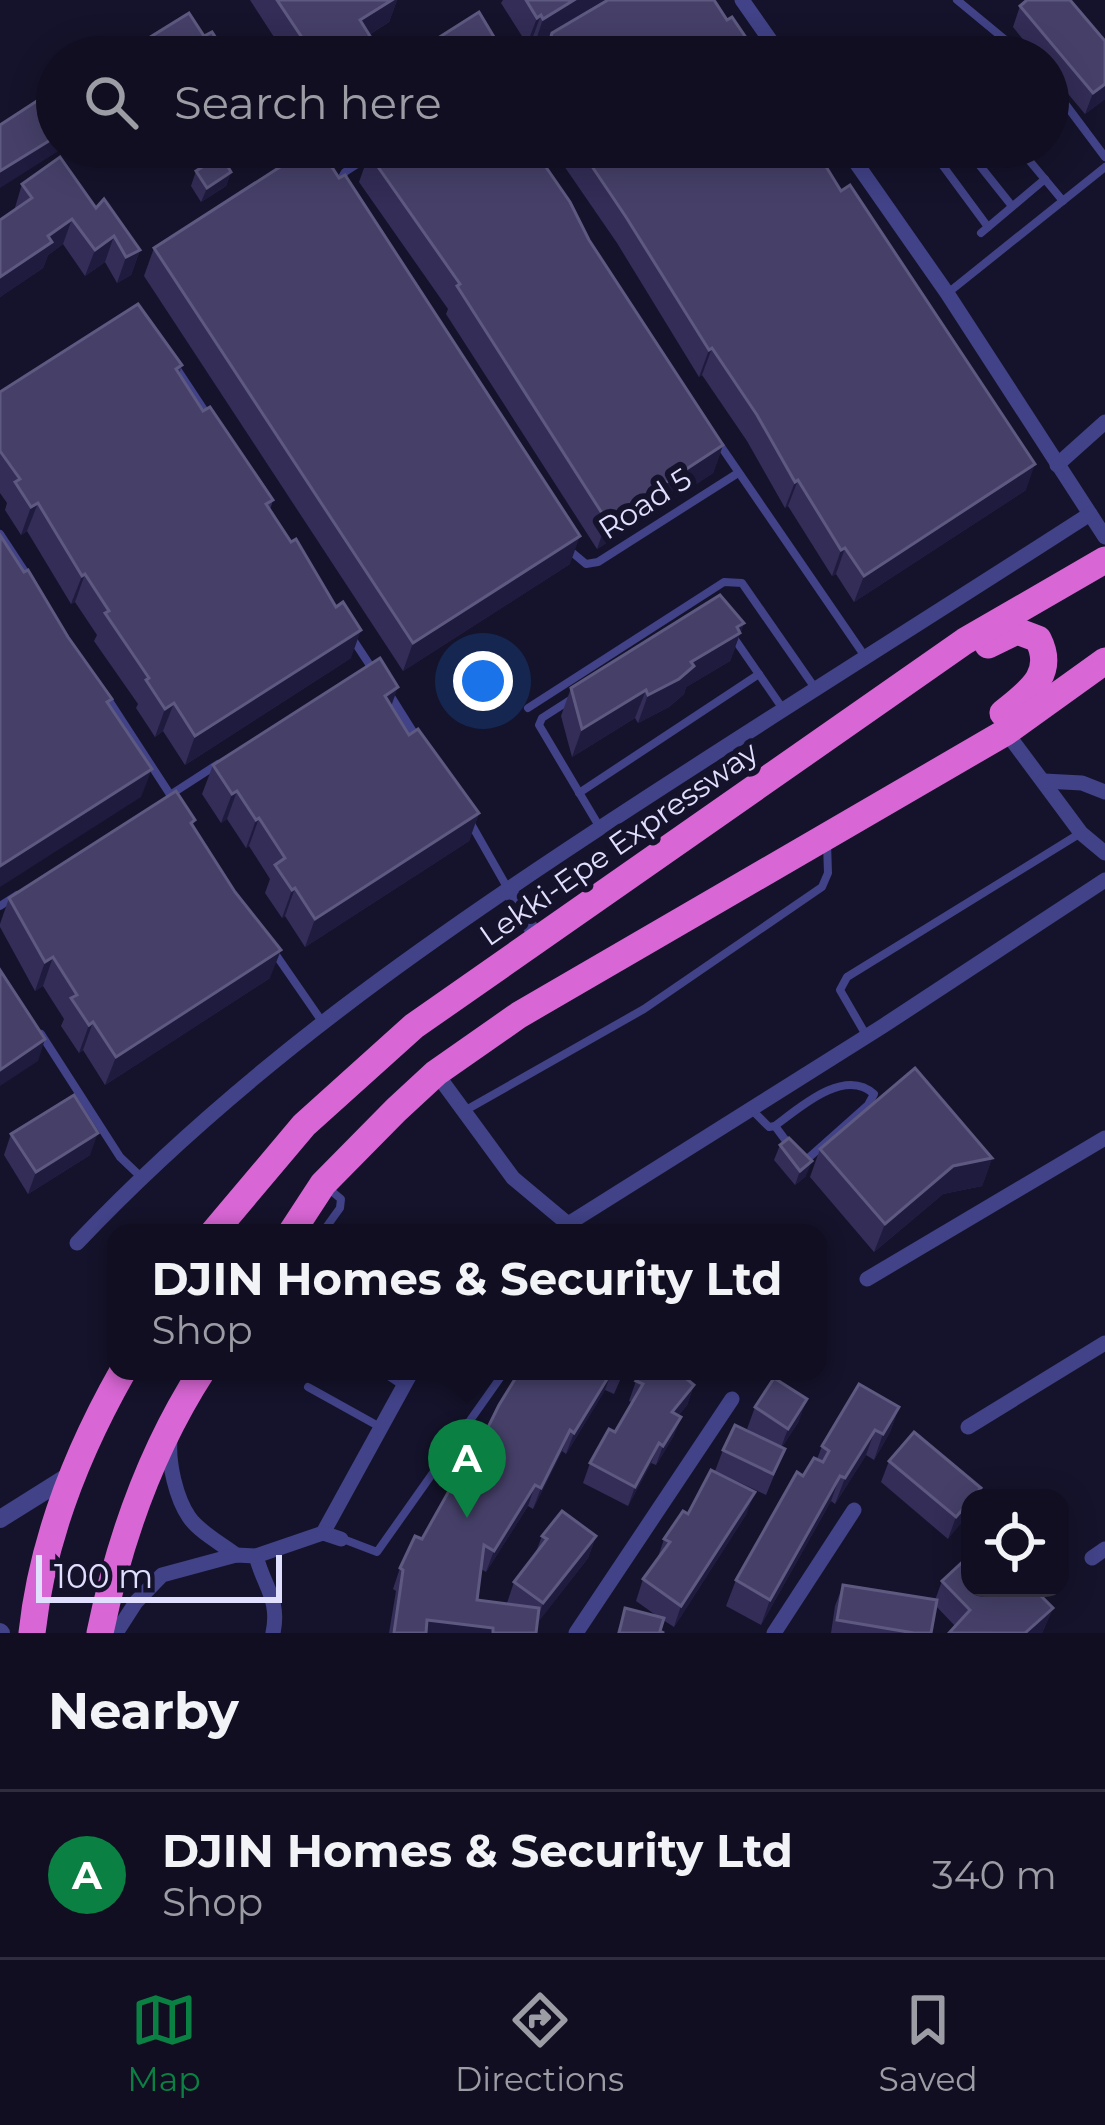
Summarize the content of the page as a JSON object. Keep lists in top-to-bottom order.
{
  "streets": {
    "highway": ["Lekki-Epe Expressway"],
    "lane": ["Road 5"]
  },
  "scale_bar": "100 m",
  "page": {
    "search": "Search here",
    "popup": ["DJIN Homes & Security Ltd", "Shop"],
    "pins": "A",
    "scale": "100 m",
    "heading": "Nearby",
    "list": [
      {
        "mark": "A",
        "name": "DJIN Homes & Security Ltd",
        "note": "Shop",
        "value": "340 m"
      }
    ],
    "nav": ["Map", "Directions", "Saved"]
  }
}
